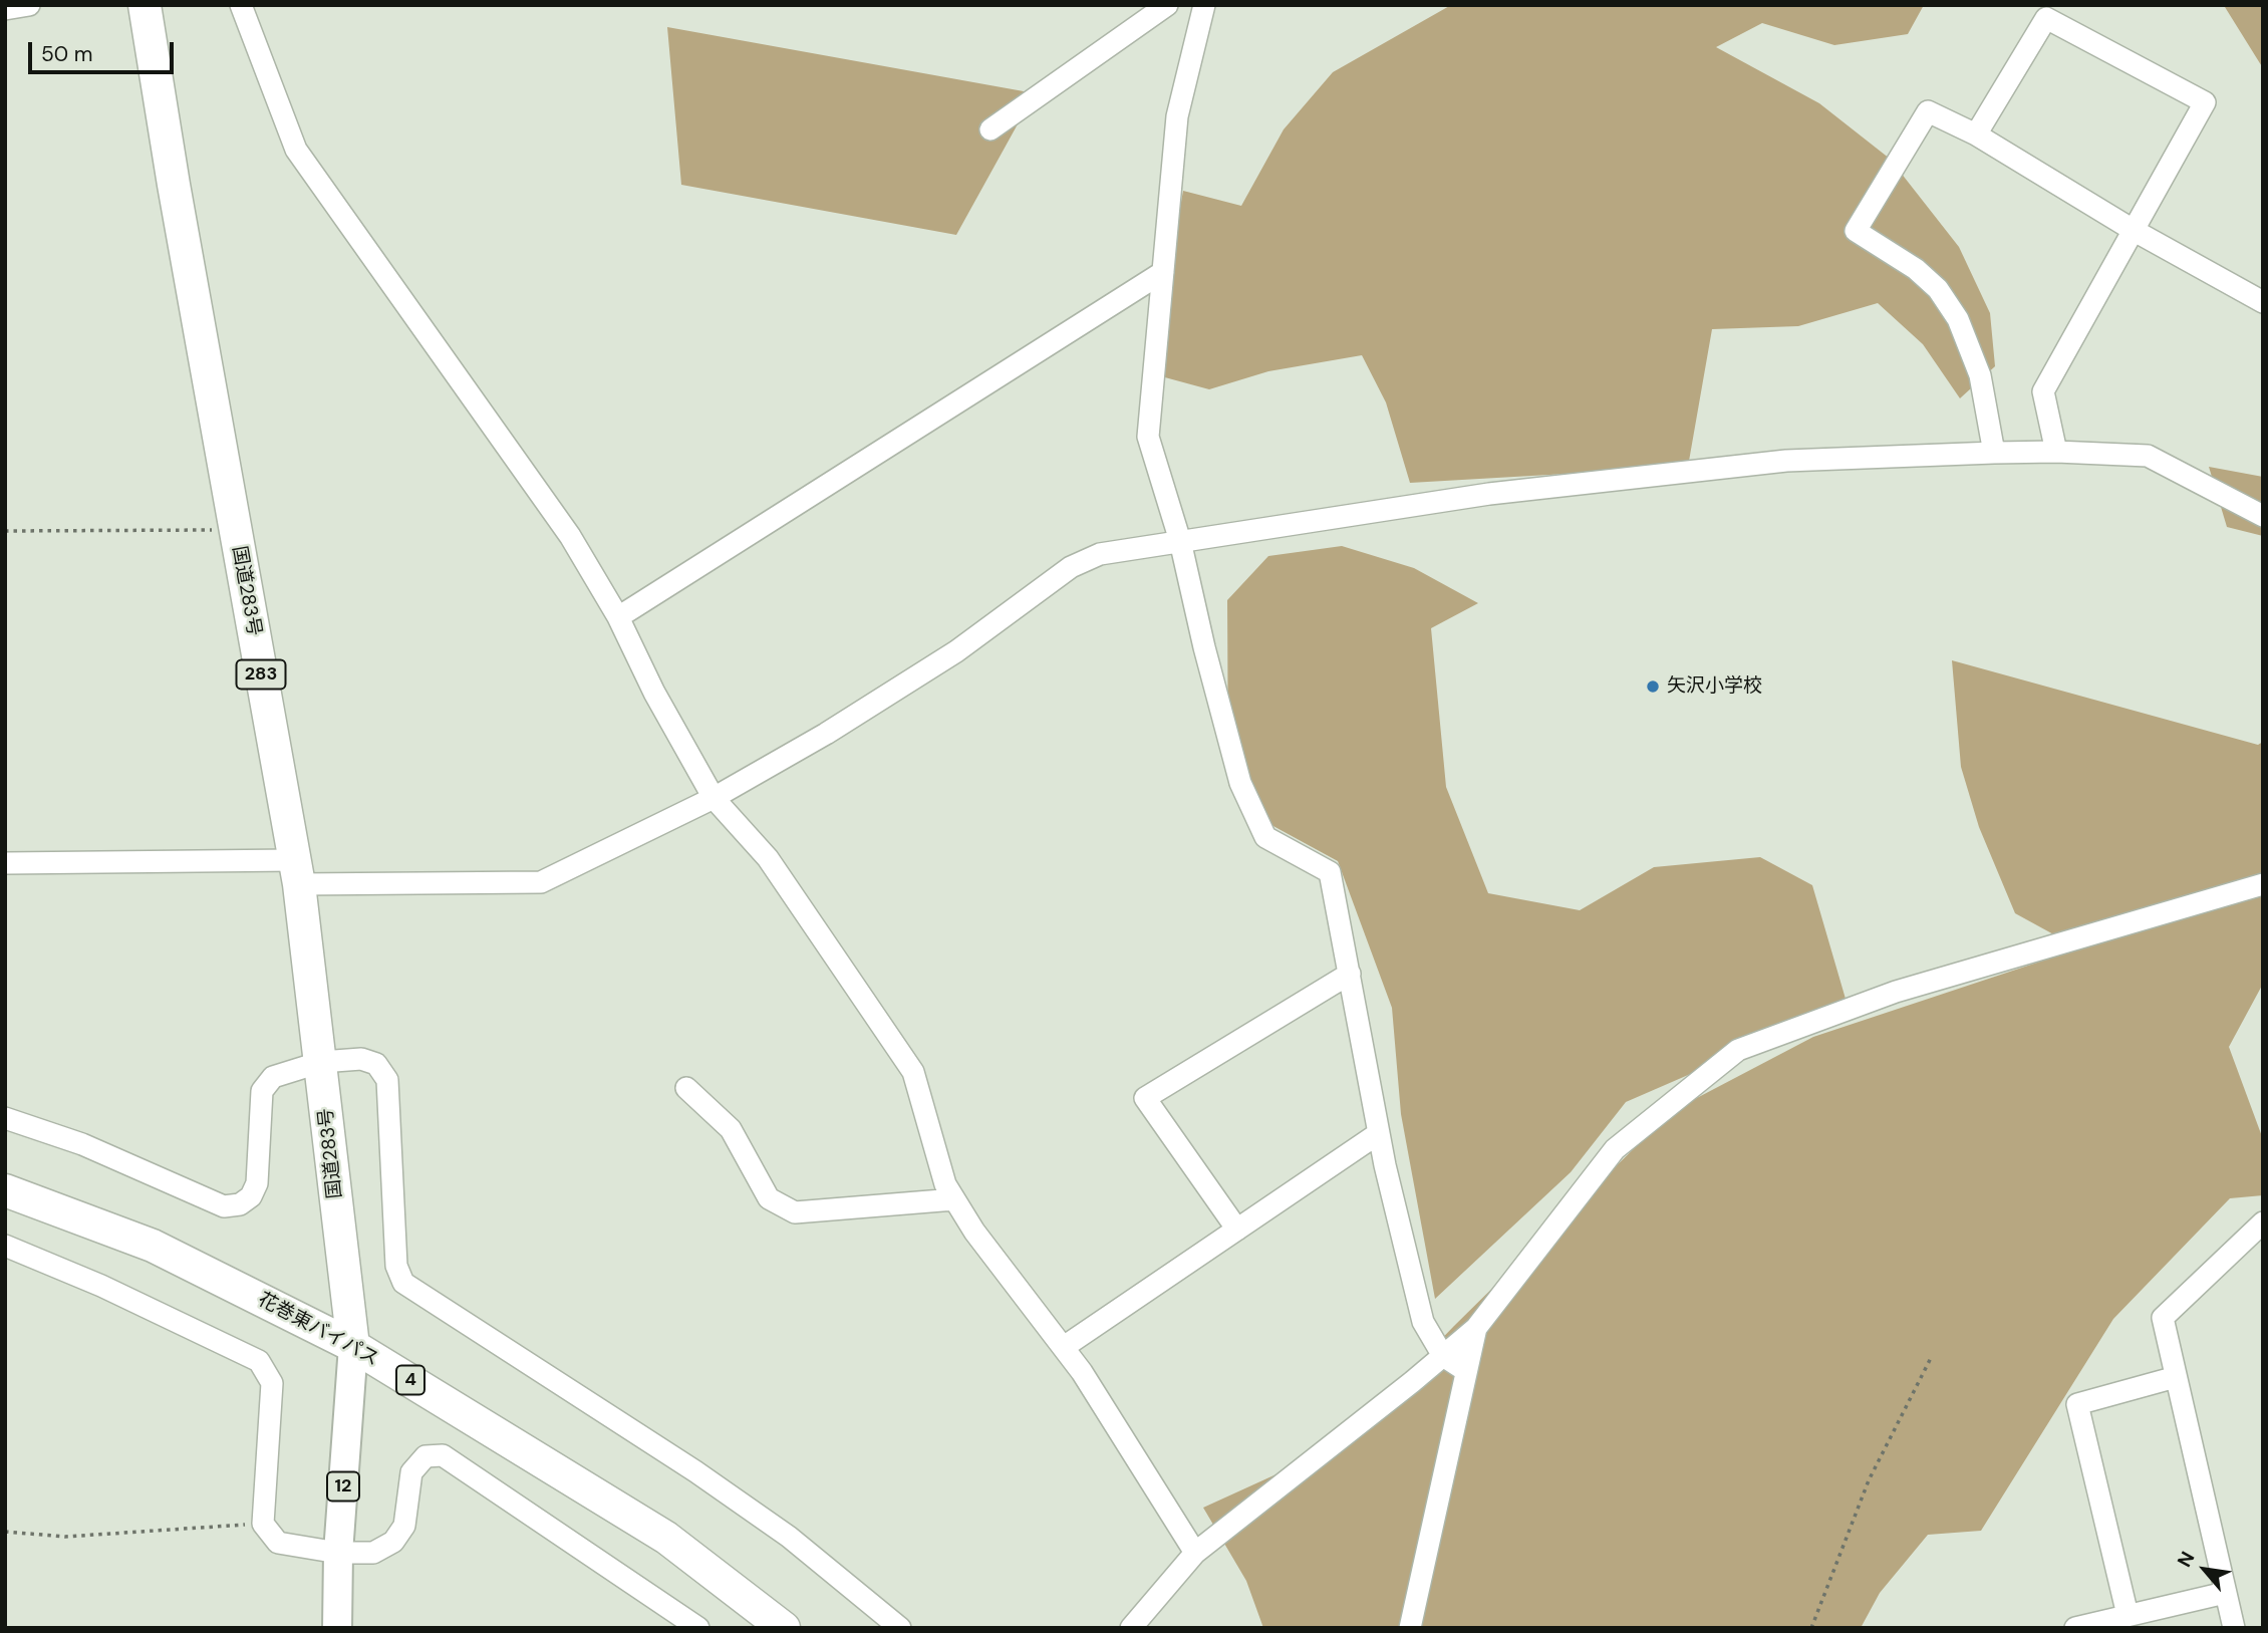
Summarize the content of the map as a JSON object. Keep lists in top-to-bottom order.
{
  "streets": {
    "highway": [
      "国道283号",
      "283",
      "花巻東バイパス",
      "4"
    ],
    "main road": ["12"]
  },
  "crossings": [
    ["国道283号", "花巻東バイパス"],
    ["国道283号", "12"],
    ["花巻東バイパス", "12"]
  ],
  "places": ["矢沢小学校"],
  "scale_bar": "50 m",
  "north": "top left"
}
